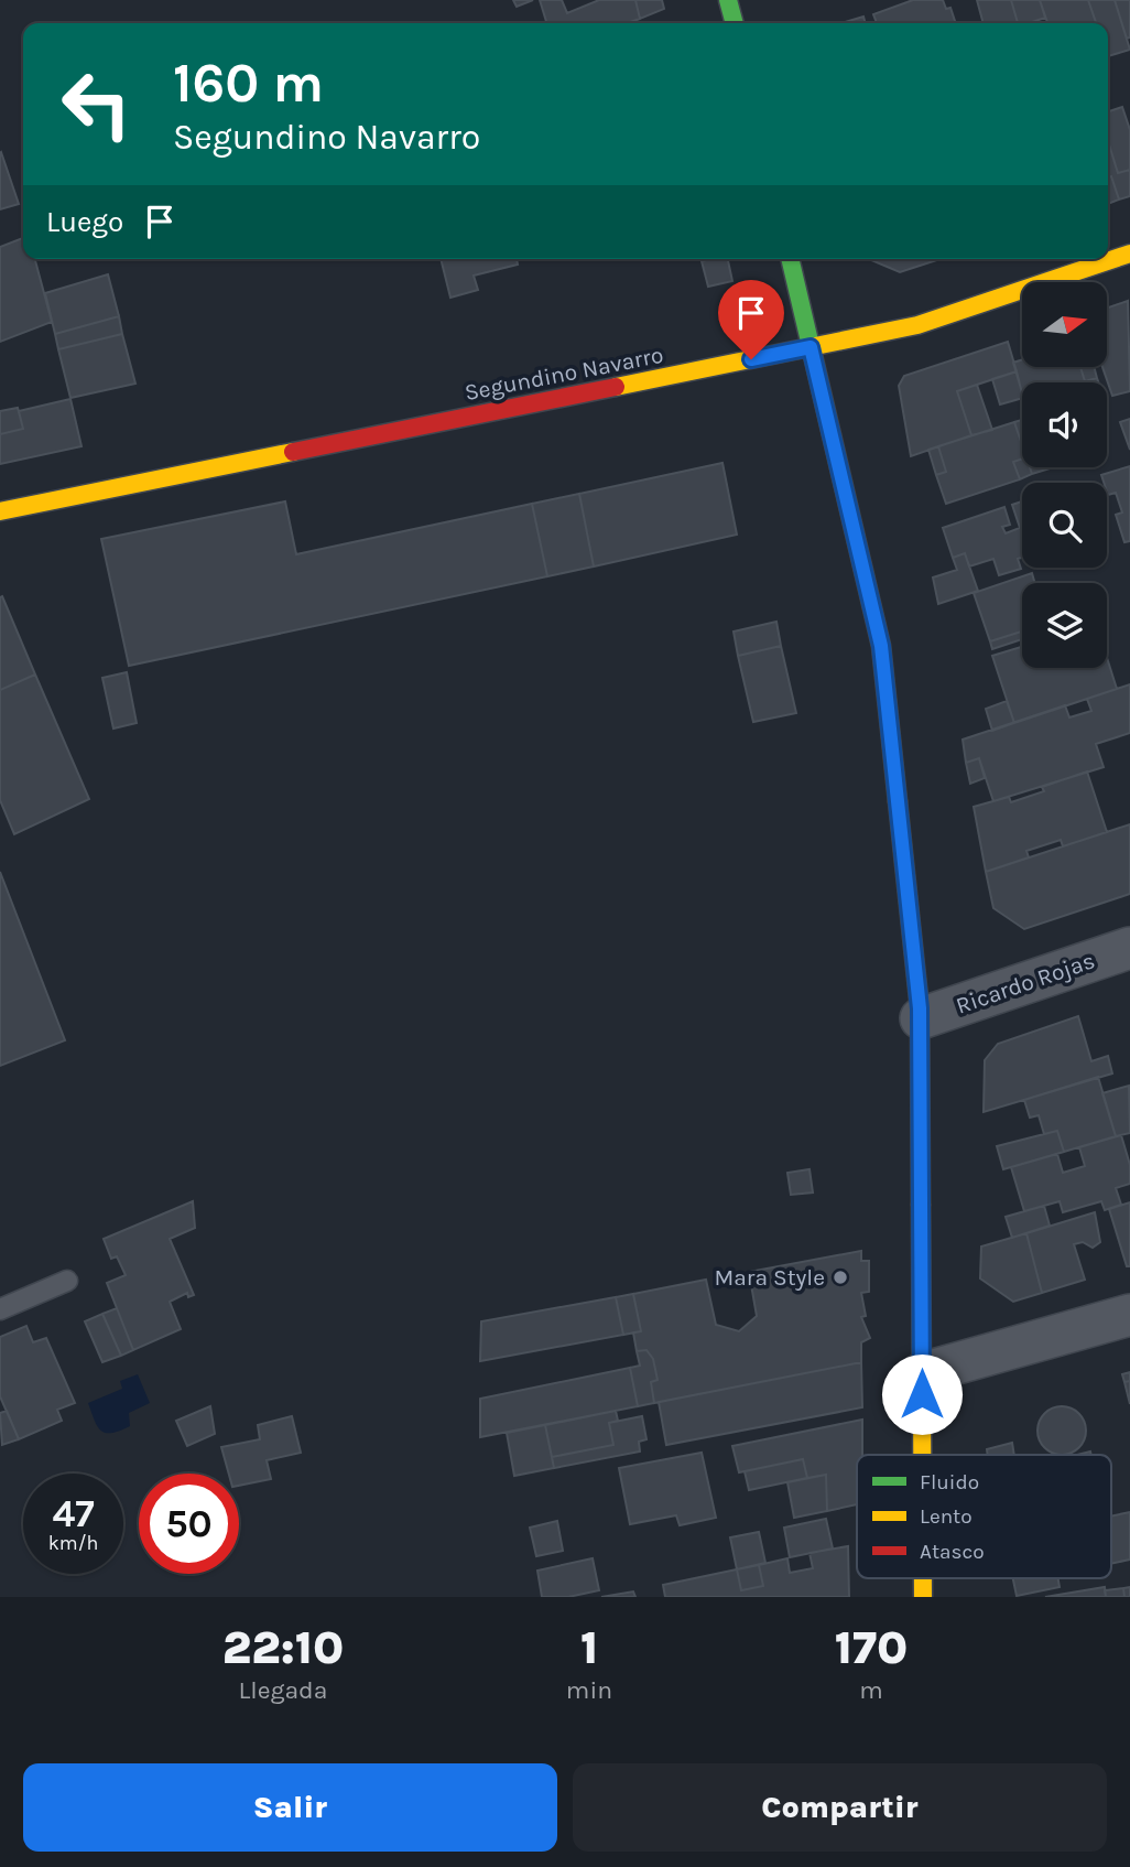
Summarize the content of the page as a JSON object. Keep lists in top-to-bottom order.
{
  "streets": {
    "main road": ["Segundino Navarro"],
    "street": ["Ricardo Rojas"]
  },
  "places": ["Mara Style"],
  "legend": ["Fluido", "Lento", "Atasco"],
  "north": "right",
  "page": {
    "turn": ["160 m", "Segundino Navarro"],
    "then": "Luego",
    "speed": "47 km/h",
    "limit": "50",
    "eta": [
      "22:10",
      "Llegada",
      "1",
      "min",
      "170",
      "m"
    ],
    "buttons": ["Salir", "Compartir"]
  }
}
